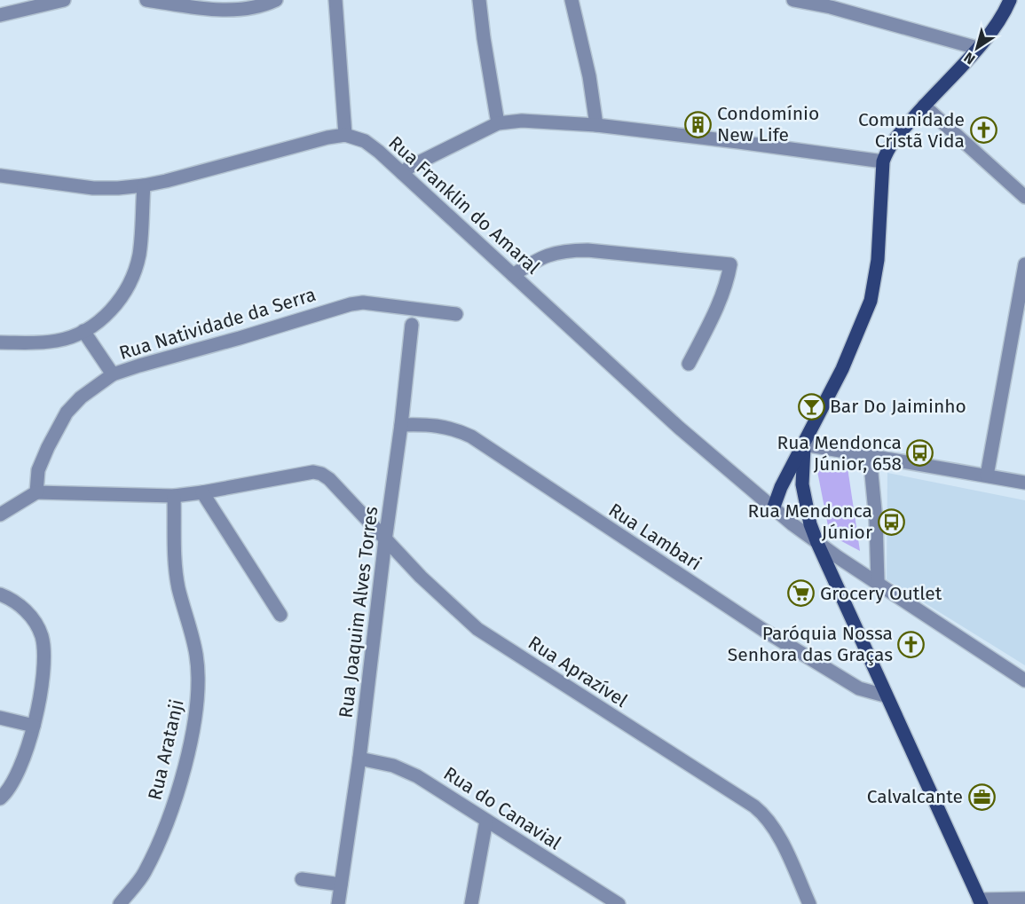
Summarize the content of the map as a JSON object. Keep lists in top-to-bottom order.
{
  "streets": {
    "street": [
      "Rua Franklin do Amaral",
      "Rua Natividade da Serra",
      "Rua Lambari",
      "Rua Joaquim Alves Torres",
      "Rua Aprazível",
      "Rua Aratanji",
      "Rua do Canavial"
    ]
  },
  "crossings": [
    ["Rua Lambari", "Rua Joaquim Alves Torres"],
    ["Rua Joaquim Alves Torres", "Rua Aprazível"],
    ["Rua Joaquim Alves Torres", "Rua do Canavial"]
  ],
  "places": {
    "building": ["Condomínio New Life"],
    "church": ["Comunidade Cristã Vida", "Paróquia Nossa Senhora das Graças"],
    "bar": ["Bar Do Jaiminho"],
    "bus stop": ["Rua Mendonca Júnior, 658", "Rua Mendonca Júnior"],
    "supermarket": ["Grocery Outlet"],
    "office": ["Calvalcante"]
  },
  "north": "bottom left"
}
